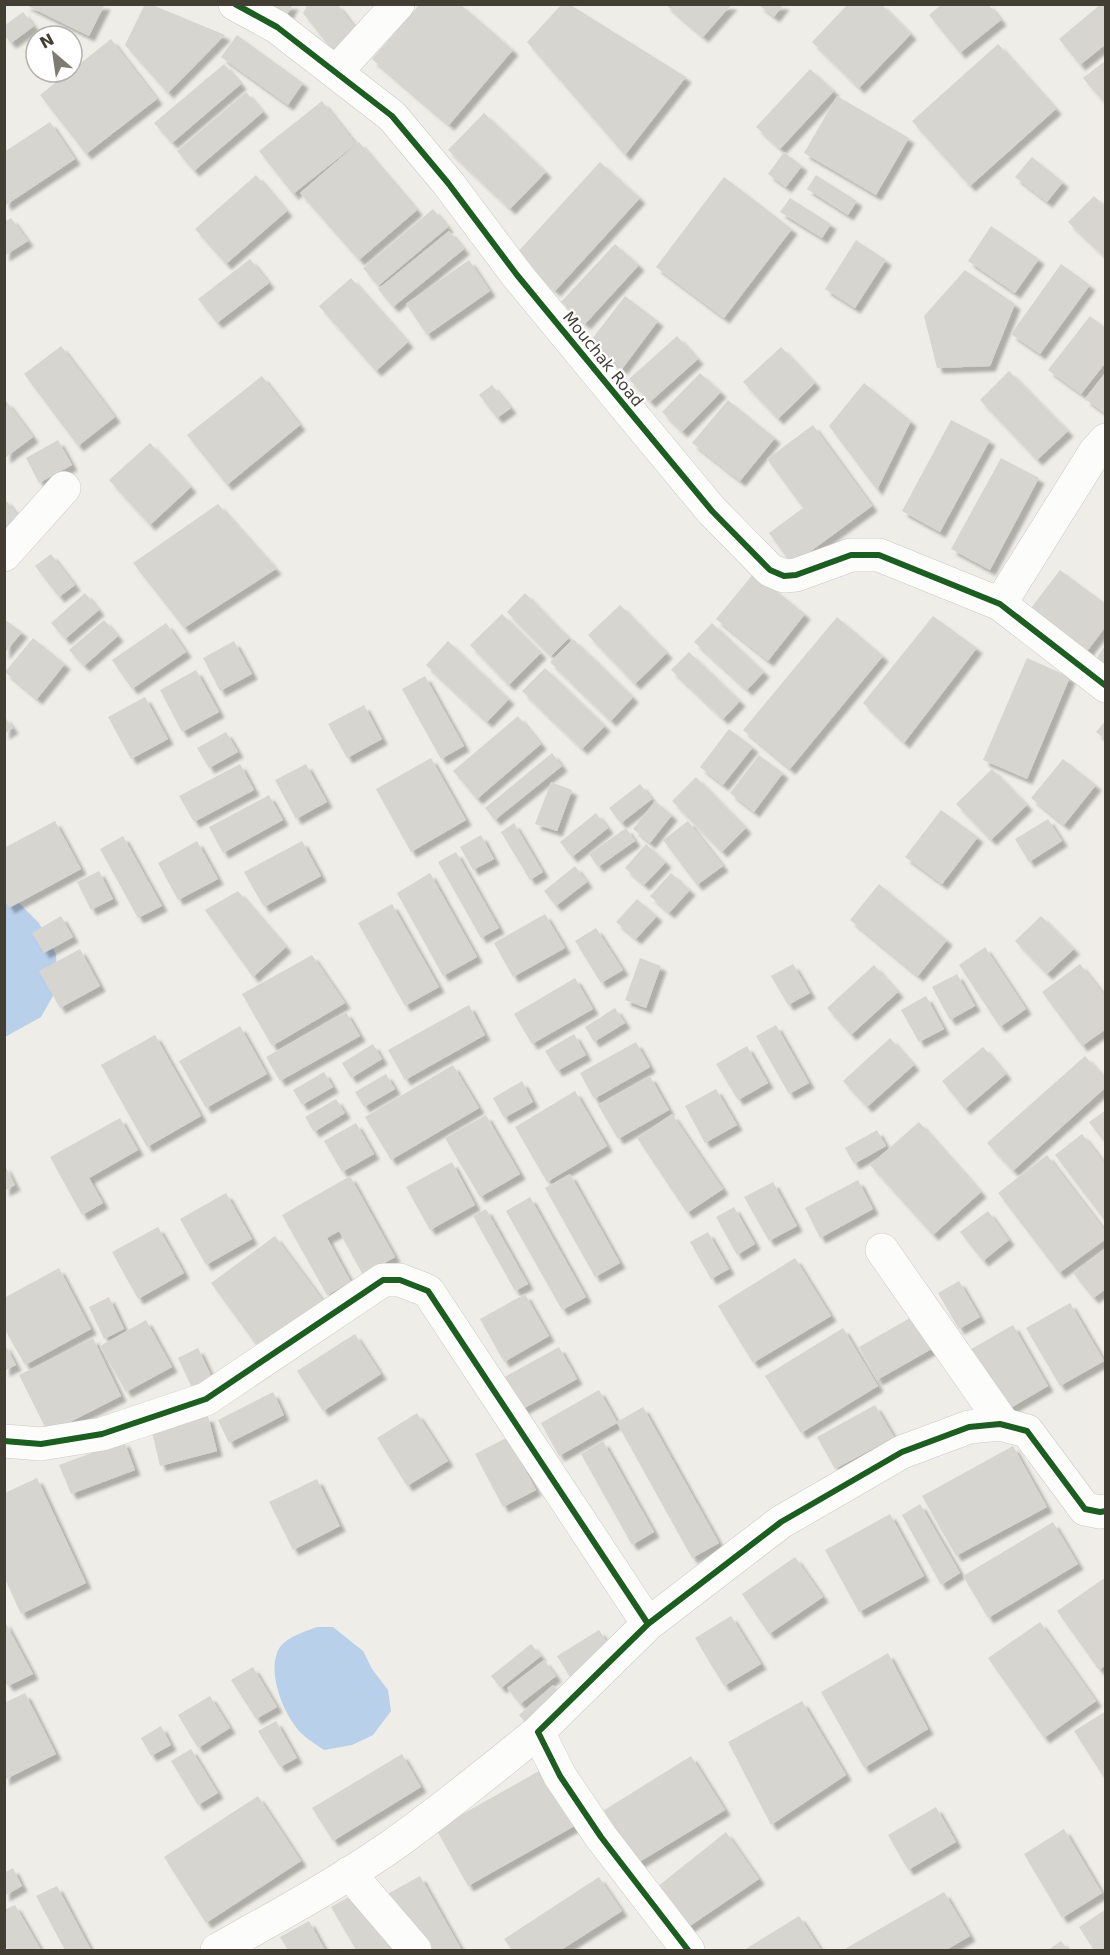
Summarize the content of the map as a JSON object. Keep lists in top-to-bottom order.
{
  "streets": {
    "street": ["Mouchak Road"]
  },
  "north": "top left"
}
